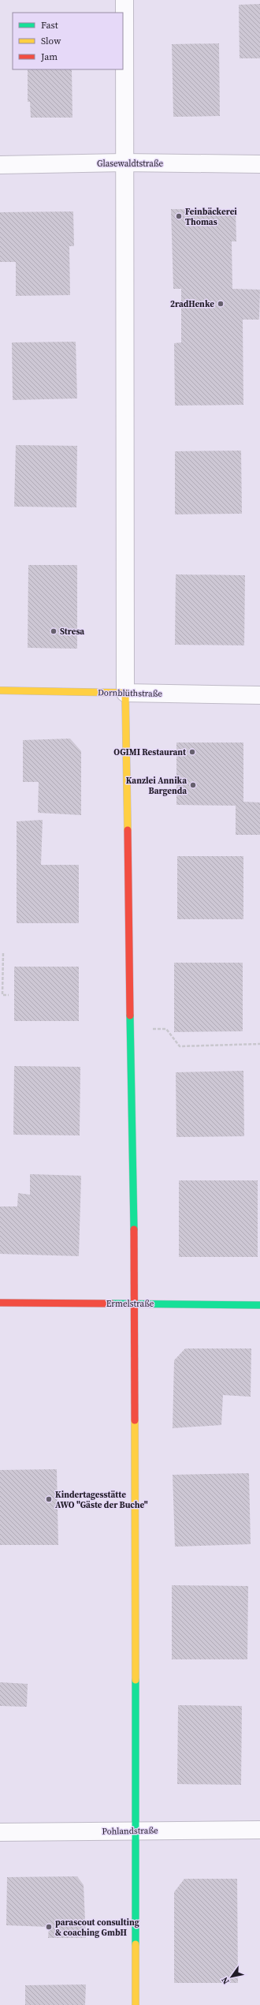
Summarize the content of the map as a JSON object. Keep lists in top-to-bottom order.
{
  "streets": {
    "street": [
      "Glasewaldtstraße",
      "Dornblüthstraße",
      "Ermelstraße",
      "Pohlandstraße"
    ]
  },
  "places": [
    "Feinbäckerei Thomas",
    "2radHenke",
    "Stresa",
    "OGIMI Restaurant",
    "Kanzlei Annika Bargenda",
    "Kindertagesstätte AWO \"Gäste der Buche\"",
    "parascout consulting & coaching GmbH"
  ],
  "legend": ["Fast", "Slow", "Jam"],
  "north": "bottom left"
}
